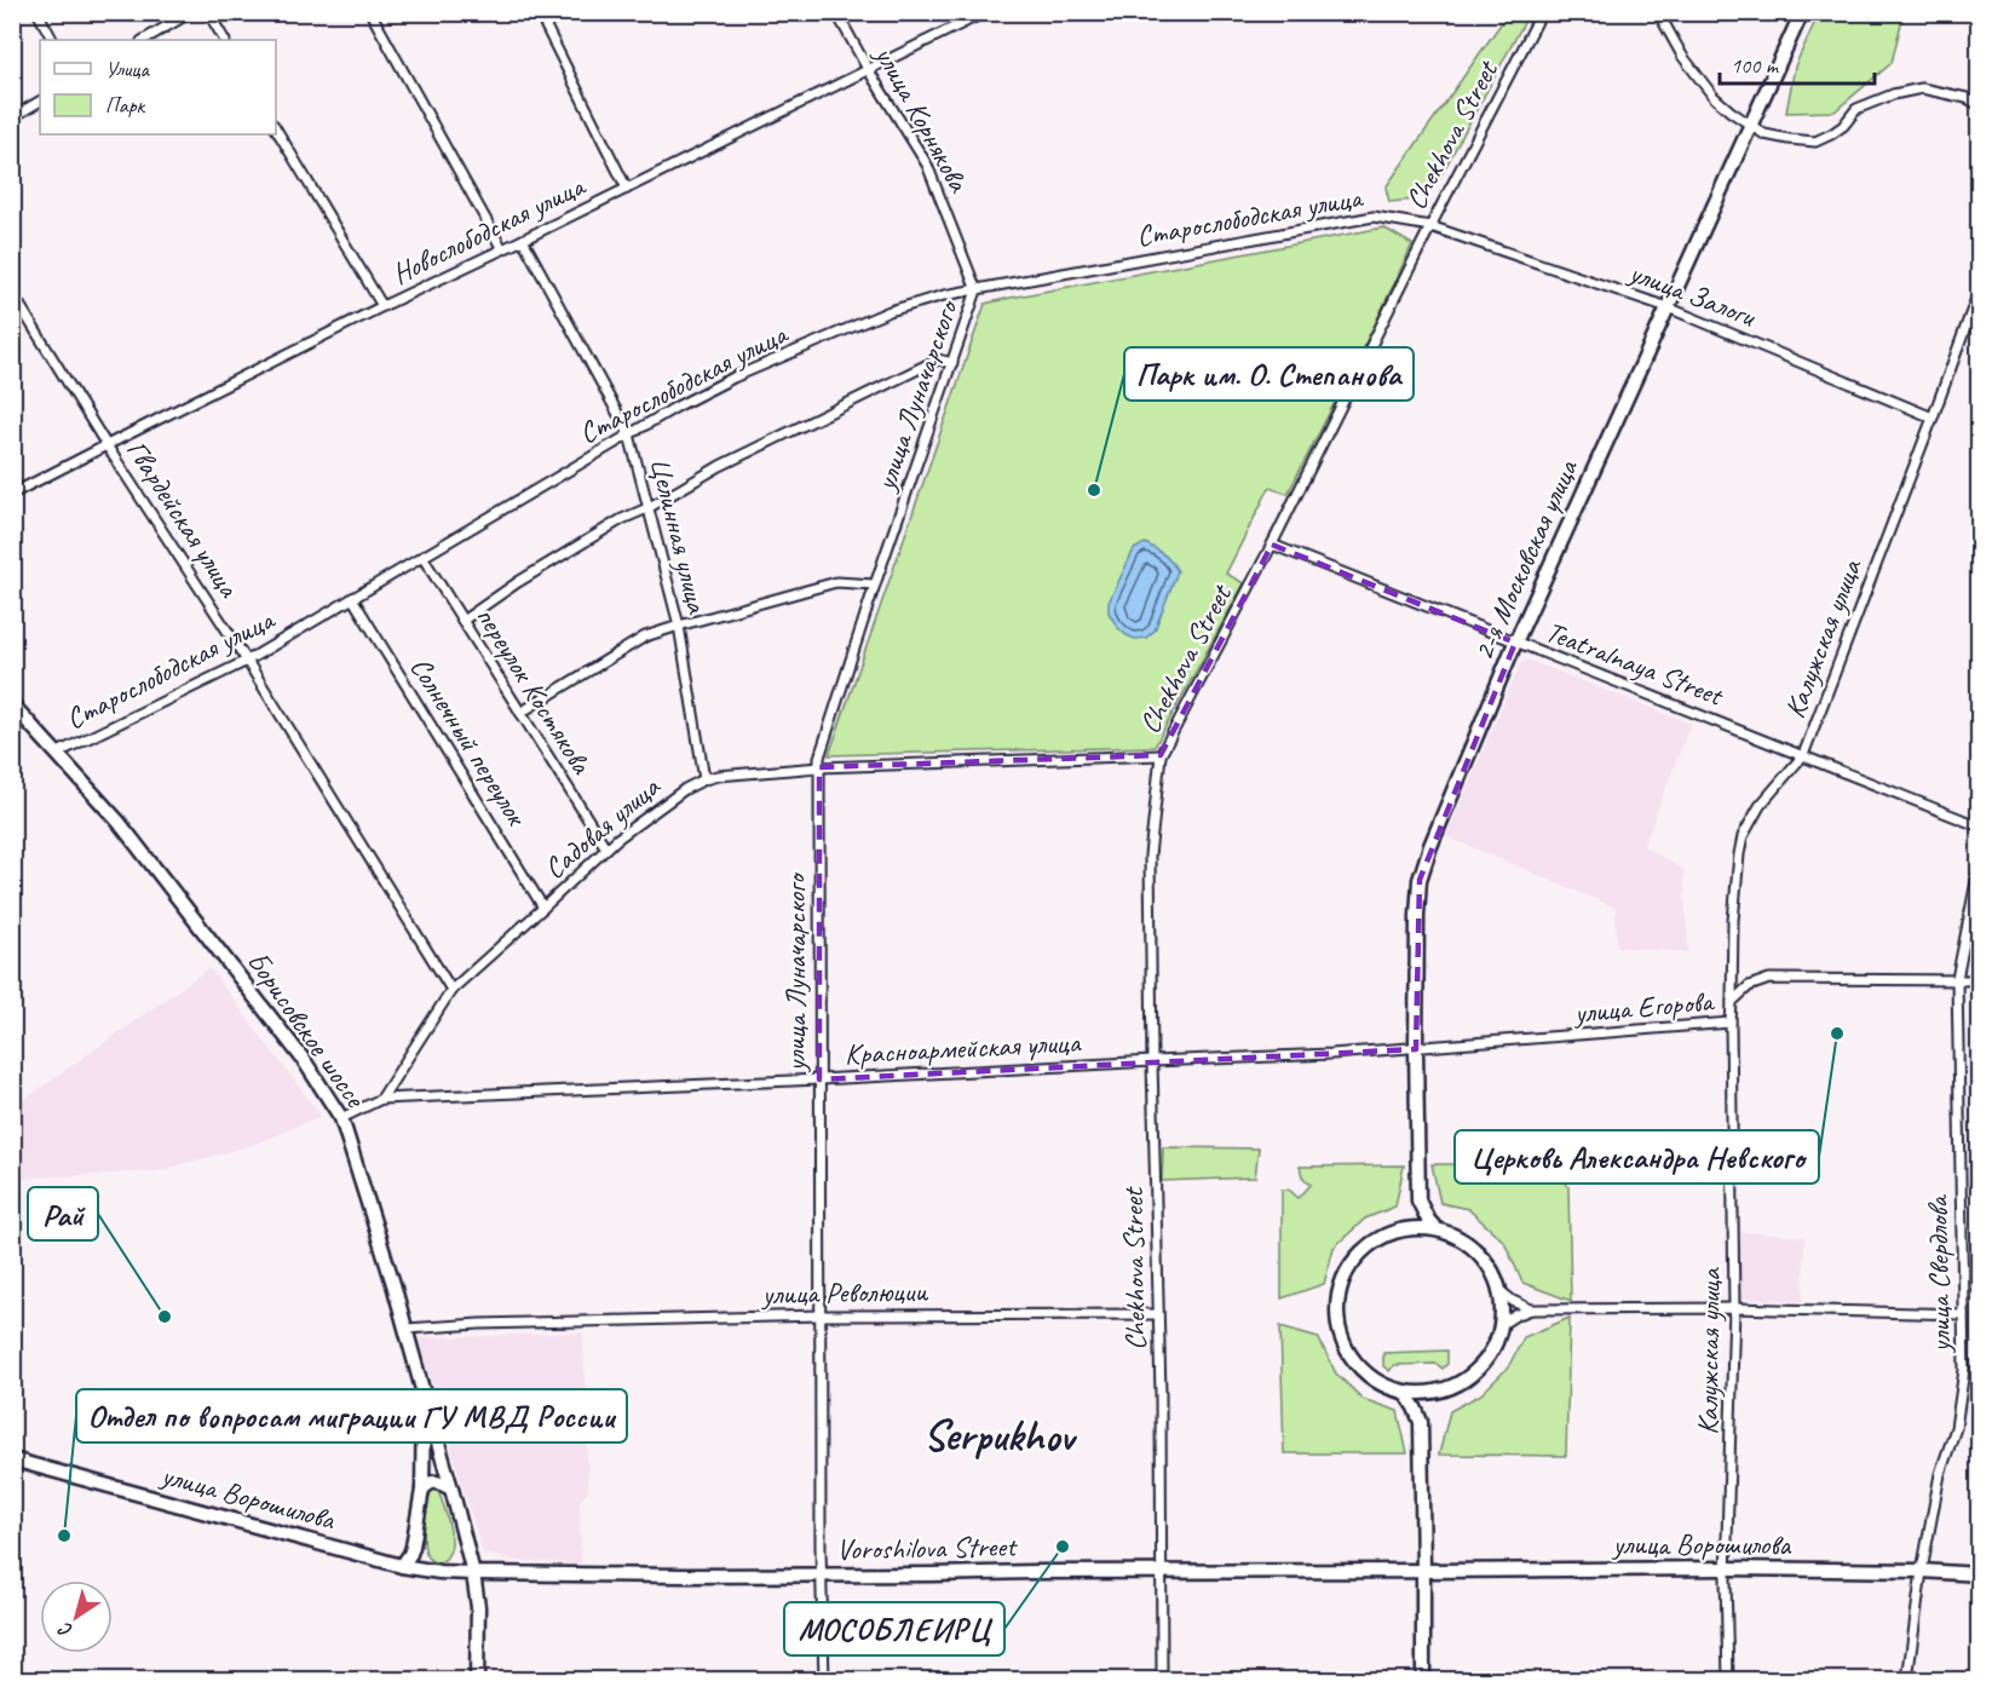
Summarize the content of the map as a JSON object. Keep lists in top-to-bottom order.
{
  "streets": {
    "main road": [
      "2-я Московская улица",
      "Борисовское шоссе",
      "улица Ворошилова",
      "Voroshilova Street"
    ],
    "street": [
      "улица Корнякова",
      "Chekhova Street",
      "Старослободская улица",
      "Новослободская улица",
      "улица Залоги",
      "улица Луначарского",
      "Гвардейская улица",
      "Целинная улица",
      "Калужская улица",
      "Teatralnaya Street",
      "переулок Костякова",
      "Солнечный переулок",
      "Садовая улица",
      "улица Егорова",
      "Красноармейская улица",
      "улица Свердлова",
      "улица Революции"
    ]
  },
  "crossings": [
    ["улица Корнякова", "Старослободская улица"],
    ["улица Корнякова", "Новослободская улица"],
    ["улица Корнякова", "улица Луначарского"],
    ["Chekhova Street", "Старослободская улица"],
    ["Chekhova Street", "улица Залоги"],
    ["Chekhova Street", "Teatralnaya Street"],
    ["Chekhova Street", "Садовая улица"],
    ["Chekhova Street", "Красноармейская улица"],
    ["Chekhova Street", "улица Революции"],
    ["Chekhova Street", "Voroshilova Street"],
    ["Старослободская улица", "улица Залоги"],
    ["Старослободская улица", "улица Луначарского"],
    ["Старослободская улица", "Гвардейская улица"],
    ["Старослободская улица", "Целинная улица"],
    ["Старослободская улица", "переулок Костякова"],
    ["Старослободская улица", "Солнечный переулок"],
    ["Старослободская улица", "Борисовское шоссе"],
    ["Новослободская улица", "Гвардейская улица"],
    ["Новослободская улица", "Целинная улица"],
    ["улица Залоги", "2-я Московская улица"],
    ["улица Залоги", "Калужская улица"],
    ["улица Луначарского", "Садовая улица"],
    ["улица Луначарского", "Красноармейская улица"],
    ["улица Луначарского", "улица Революции"],
    ["улица Луначарского", "Voroshilova Street"],
    ["Гвардейская улица", "Садовая улица"],
    ["Целинная улица", "Садовая улица"],
    ["2-я Московская улица", "Teatralnaya Street"],
    ["2-я Московская улица", "улица Егорова"],
    ["2-я Московская улица", "Красноармейская улица"],
    ["Калужская улица", "Teatralnaya Street"],
    ["Калужская улица", "улица Егорова"],
    ["Калужская улица", "улица Ворошилова"],
    ["переулок Костякова", "Садовая улица"],
    ["Солнечный переулок", "Садовая улица"],
    ["Садовая улица", "Красноармейская улица"],
    ["улица Егорова", "Красноармейская улица"],
    ["улица Егорова", "улица Свердлова"],
    ["Борисовское шоссе", "улица Революции"],
    ["Борисовское шоссе", "улица Ворошилова"],
    ["Борисовское шоссе", "Voroshilova Street"],
    ["улица Свердлова", "улица Ворошилова"],
    ["улица Ворошилова", "Voroshilova Street"]
  ],
  "districts": ["Serpukhov"],
  "places": [
    "Парк им. О. Степанова",
    "Церковь Александра Невского",
    "Рай",
    "Отдел по вопросам миграции ГУ МВД России",
    "МОСОБЛЕИРЦ"
  ],
  "legend": ["Улица", "Парк"],
  "scale_bar": "100 m",
  "north": "bottom left"
}
